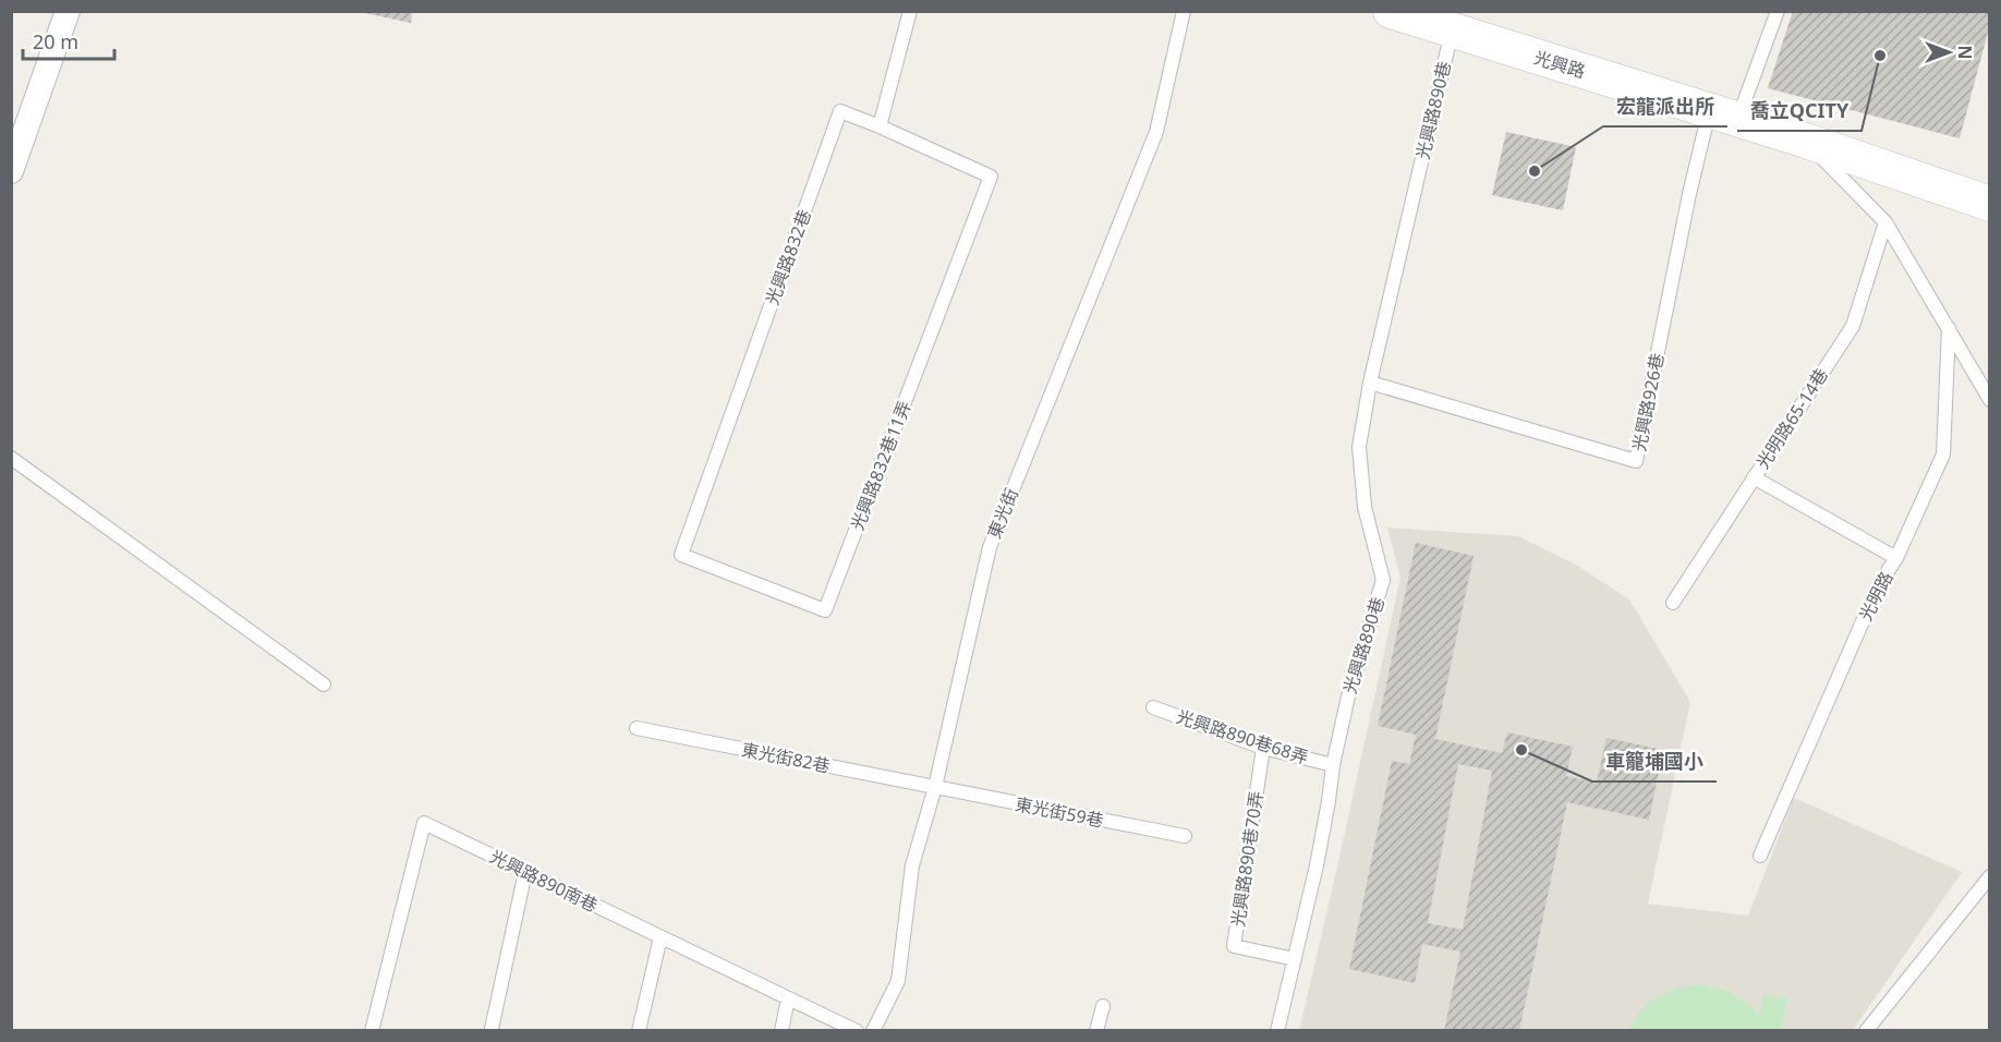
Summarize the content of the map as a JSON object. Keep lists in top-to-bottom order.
{
  "streets": {
    "main road": ["光興路"],
    "lane": [
      "光興路890巷",
      "光興路832巷",
      "光興路926巷",
      "光明路65-14巷",
      "光興路832巷11弄",
      "東光街",
      "光明路",
      "光興路890巷68弄",
      "東光街82巷",
      "東光街59巷",
      "光興路890巷70弄",
      "光興路890南巷"
    ]
  },
  "crossings": [
    ["光興路", "光興路890巷"],
    ["光興路", "光興路926巷"],
    ["光興路890巷", "光興路926巷"],
    ["光興路890巷", "光興路890巷68弄"],
    ["光興路890巷", "光興路890巷70弄"],
    ["光興路832巷", "光興路832巷11弄"],
    ["東光街", "東光街82巷"],
    ["東光街", "東光街59巷"],
    ["光興路890巷68弄", "光興路890巷70弄"],
    ["東光街82巷", "東光街59巷"]
  ],
  "places": ["喬立QCITY", "宏龍派出所", "車籠埔國小"],
  "scale_bar": "20 m",
  "north": "right"
}
